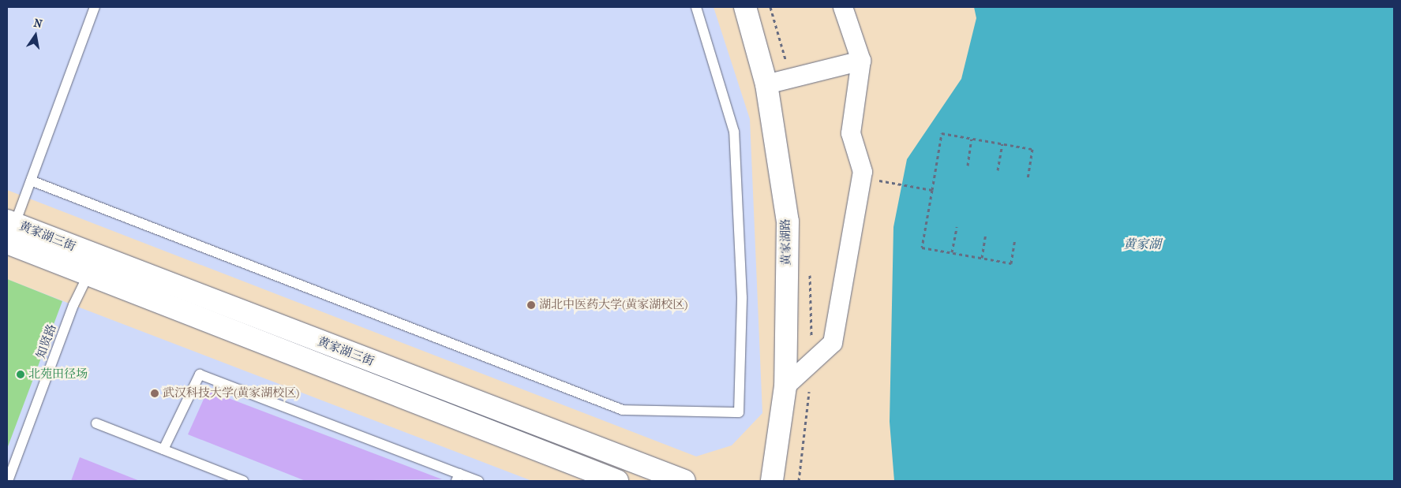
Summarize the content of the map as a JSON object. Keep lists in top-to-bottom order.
{
  "streets": {
    "street": ["黄家湖三街", "黄家湖路"],
    "lane": ["知贤路"]
  },
  "crossings": [
    ["黄家湖三街", "知贤路"]
  ],
  "water": ["黄家湖"],
  "places": ["湖北中医药大学(黄家湖校区)", "北苑田径场", "武汉科技大学(黄家湖校区)"],
  "north": "top"
}
